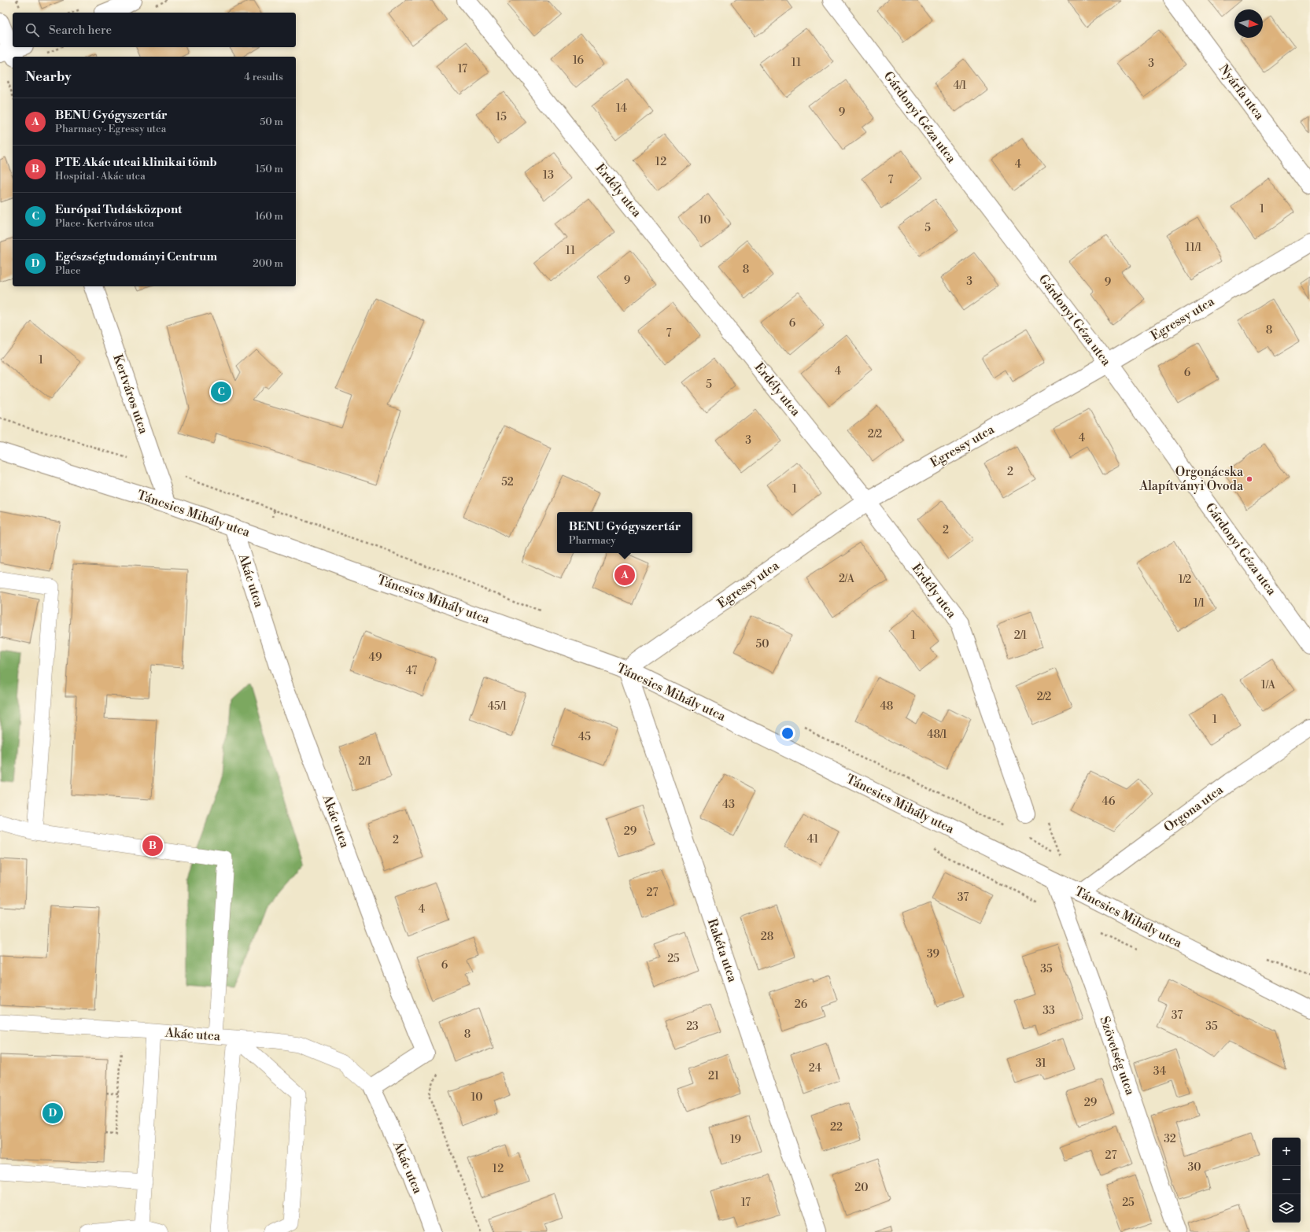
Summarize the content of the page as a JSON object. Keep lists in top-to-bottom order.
{
  "streets": {
    "street": [
      "Nyárfa utca",
      "Gárdonyi Géza utca",
      "Erdély utca",
      "Egressy utca",
      "Kertváros utca",
      "Táncsics Mihály utca",
      "Akác utca",
      "Orgona utca",
      "Rakéta utca",
      "Szövetség utca"
    ]
  },
  "crossings": [
    ["Gárdonyi Géza utca", "Egressy utca"],
    ["Erdély utca", "Egressy utca"],
    ["Egressy utca", "Táncsics Mihály utca"],
    ["Egressy utca", "Rakéta utca"],
    ["Kertváros utca", "Táncsics Mihály utca"],
    ["Táncsics Mihály utca", "Akác utca"],
    ["Táncsics Mihály utca", "Orgona utca"],
    ["Táncsics Mihály utca", "Rakéta utca"],
    ["Táncsics Mihály utca", "Szövetség utca"]
  ],
  "places": ["Orgonácska Alapítványi Óvoda"],
  "house_numbers": [
    "16",
    "11",
    "3",
    "17",
    "4/1",
    "14",
    "9",
    "15",
    "12",
    "4",
    "13",
    "7",
    "1",
    "10",
    "5",
    "11/1",
    "11",
    "8",
    "9",
    "3",
    "9",
    "6",
    "8",
    "7",
    "1",
    "4",
    "6",
    "5",
    "2/2",
    "4",
    "3",
    "2",
    "52",
    "1",
    "2",
    "2/A",
    "1/2",
    "1/1",
    "1",
    "2/1",
    "50",
    "49",
    "47",
    "1/A",
    "2/2",
    "45/1",
    "48",
    "1",
    "48/1",
    "45",
    "2/1",
    "46",
    "43",
    "29",
    "41",
    "2",
    "27",
    "37",
    "4",
    "28",
    "39",
    "25",
    "6",
    "35",
    "26",
    "33",
    "37",
    "23",
    "35",
    "8",
    "31",
    "24",
    "34",
    "21",
    "10",
    "29",
    "22",
    "32",
    "19",
    "27",
    "30",
    "12",
    "20",
    "17",
    "25"
  ],
  "north": "right",
  "page": {
    "search": "Search here",
    "heading": ["Nearby", "4 results"],
    "list": [
      {
        "mark": "A",
        "name": "BENU Gyógyszertár",
        "note": "Pharmacy · Egressy utca",
        "value": "50 m"
      },
      {
        "mark": "B",
        "name": "PTE Akác utcai klinikai tömb",
        "note": "Hospital · Akác utca",
        "value": "150 m"
      },
      {
        "mark": "C",
        "name": "Európai Tudásközpont",
        "note": "Place · Kertváros utca",
        "value": "160 m"
      },
      {
        "mark": "D",
        "name": "Egészségtudományi Centrum",
        "note": "Place",
        "value": "200 m"
      }
    ],
    "pins": [
      "C",
      "A",
      "B",
      "D"
    ],
    "popup": ["BENU Gyógyszertár", "Pharmacy"],
    "map_buttons": ["+", "−"]
  }
}
